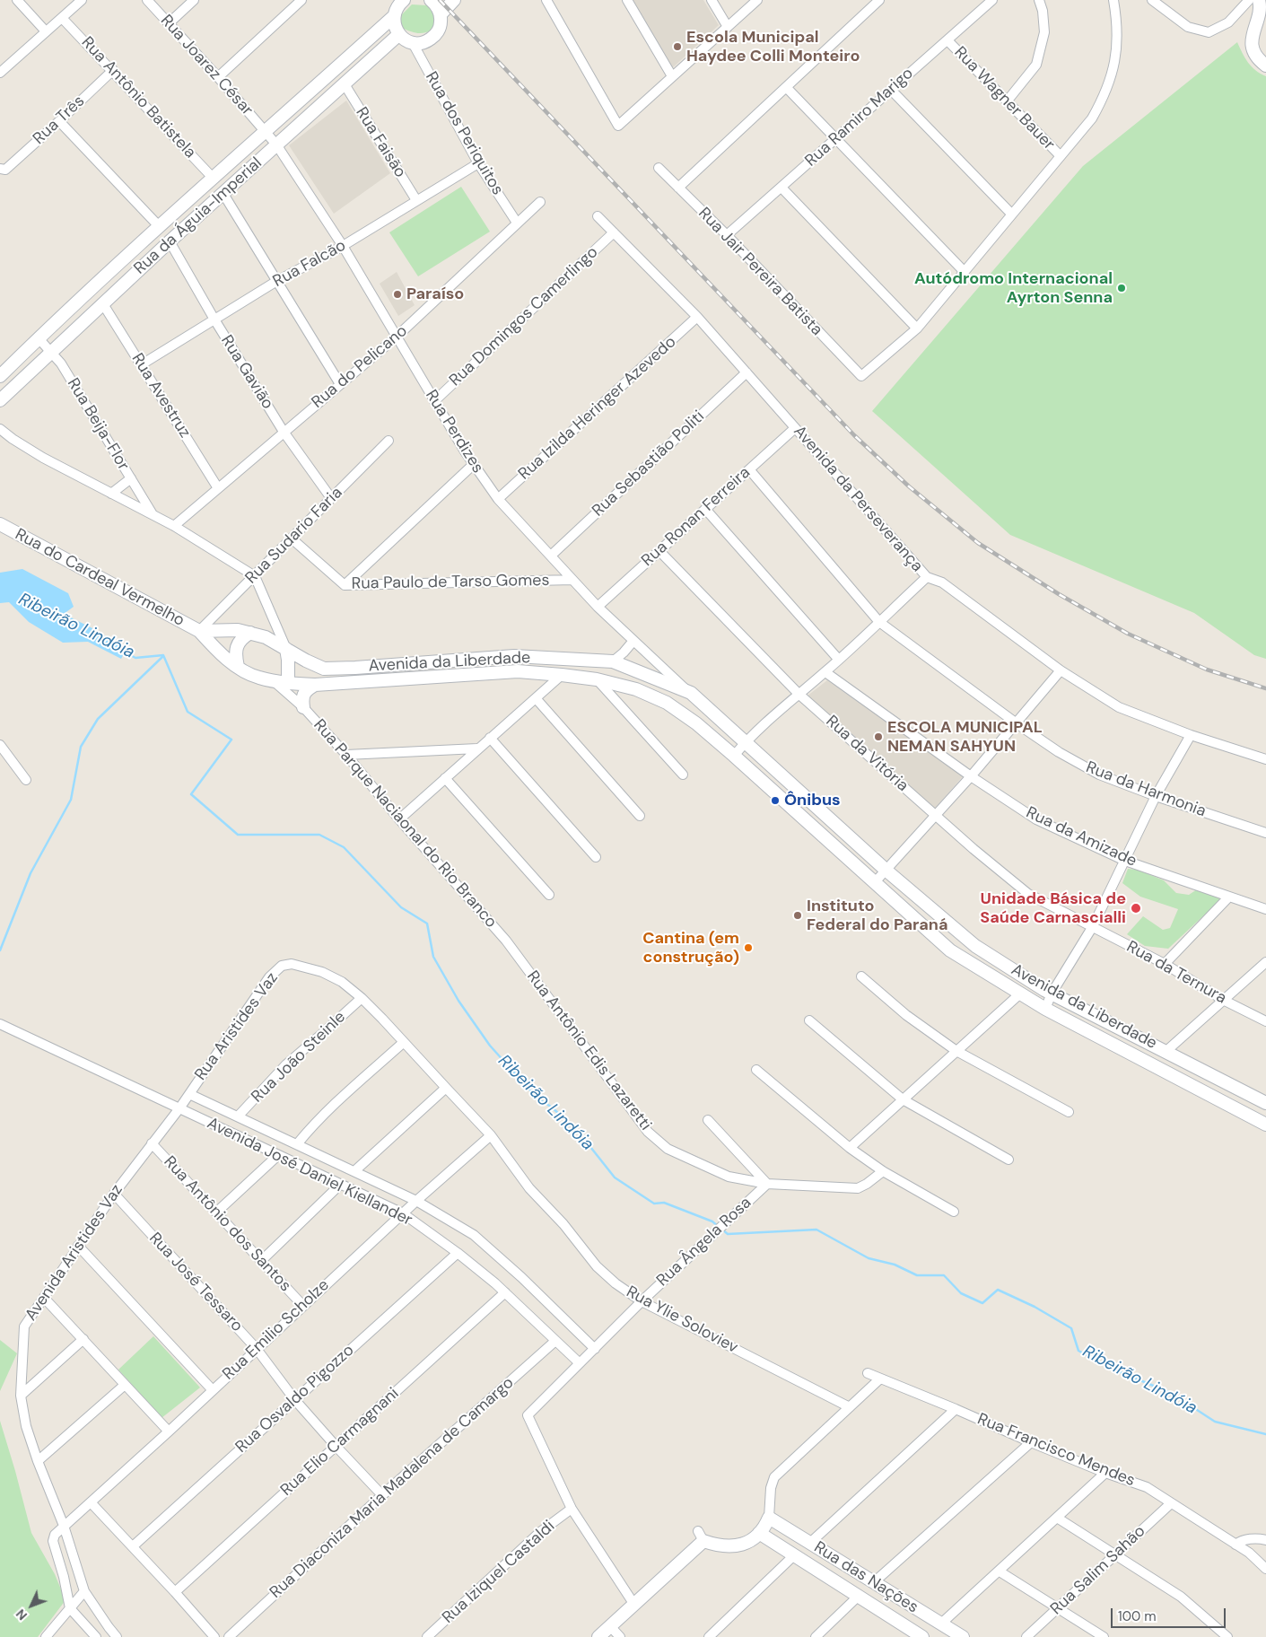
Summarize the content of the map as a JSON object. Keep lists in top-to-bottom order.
{
  "streets": {
    "street": [
      "Rua Joarez César",
      "Rua Antônio Batistela",
      "Rua Wagner Bauer",
      "Rua Ramiro Marigo",
      "Rua Três",
      "Rua dos Periquitos",
      "Rua Faisão",
      "Rua da Águia-Imperial",
      "Rua Falcão",
      "Rua Jair Pereira Batista",
      "Rua Domingos Camerlingo",
      "Rua do Pelicano",
      "Rua Gavião",
      "Rua Avestruz",
      "Rua Izilda Heringer Azevedo",
      "Rua Beija-Flor",
      "Rua Perdizes",
      "Rua Sebastião Politi",
      "Avenida da Perseverança",
      "Rua Ronan Ferreira",
      "Rua Sudario Faria",
      "Rua do Cardeal Vermelho",
      "Rua Paulo de Tarso Gomes",
      "Avenida da Liberdade",
      "Rua da Vitória",
      "Rua da Harmonia",
      "Rua Parque Naciaonal do Rio Branco",
      "Rua da Amizade",
      "Rua da Ternura",
      "Rua Aristides Vaz",
      "Rua Antônio Edis Lazaretti",
      "Rua João Steinle",
      "Avenida José Daniel Kiellander",
      "Rua Antônio dos Santos",
      "Rua Ângela Rosa",
      "Avenida Aristides Vaz",
      "Rua José Tessaro",
      "Rua Ylie Soloviev",
      "Rua Emilio Scholze",
      "Rua Osvaldo Pigozzo",
      "Rua Elio Carmagnani",
      "Rua Francisco Mendes",
      "Rua Diaconiza Maria Madalena de Camargo",
      "Rua Salim Sahão",
      "Rua Iziquel Castaldi",
      "Rua das Nações"
    ]
  },
  "crossings": [
    ["Rua Joarez César", "Rua da Águia-Imperial"],
    ["Rua Joarez César", "Rua Perdizes"],
    ["Rua Antônio Batistela", "Rua Três"],
    ["Rua Antônio Batistela", "Rua da Águia-Imperial"],
    ["Rua Wagner Bauer", "Rua Ramiro Marigo"],
    ["Rua Ramiro Marigo", "Rua Jair Pereira Batista"],
    ["Rua dos Periquitos", "Rua Falcão"],
    ["Rua dos Periquitos", "Rua do Pelicano"],
    ["Rua Faisão", "Rua da Águia-Imperial"],
    ["Rua Faisão", "Rua Falcão"],
    ["Rua da Águia-Imperial", "Rua Gavião"],
    ["Rua da Águia-Imperial", "Rua Avestruz"],
    ["Rua da Águia-Imperial", "Rua Beija-Flor"],
    ["Rua da Águia-Imperial", "Rua Perdizes"],
    ["Rua Falcão", "Rua Gavião"],
    ["Rua Falcão", "Rua Avestruz"],
    ["Rua Falcão", "Rua Perdizes"],
    ["Rua Domingos Camerlingo", "Rua Perdizes"],
    ["Rua Domingos Camerlingo", "Avenida da Perseverança"],
    ["Rua do Pelicano", "Rua Gavião"],
    ["Rua do Pelicano", "Rua Avestruz"],
    ["Rua do Pelicano", "Rua Perdizes"],
    ["Rua Gavião", "Rua Sudario Faria"],
    ["Rua Izilda Heringer Azevedo", "Rua Perdizes"],
    ["Rua Izilda Heringer Azevedo", "Avenida da Perseverança"],
    ["Rua Perdizes", "Rua Sebastião Politi"],
    ["Rua Perdizes", "Rua Ronan Ferreira"],
    ["Rua Perdizes", "Rua Paulo de Tarso Gomes"],
    ["Rua Perdizes", "Avenida da Liberdade"],
    ["Rua Sebastião Politi", "Avenida da Perseverança"],
    ["Avenida da Perseverança", "Rua Ronan Ferreira"],
    ["Rua Ronan Ferreira", "Rua da Vitória"],
    ["Rua Ronan Ferreira", "Rua da Harmonia"],
    ["Rua Sudario Faria", "Rua do Cardeal Vermelho"],
    ["Rua Sudario Faria", "Rua Paulo de Tarso Gomes"],
    ["Rua Sudario Faria", "Avenida da Liberdade"],
    ["Rua do Cardeal Vermelho", "Avenida da Liberdade"],
    ["Avenida da Liberdade", "Rua Parque Naciaonal do Rio Branco"],
    ["Rua da Vitória", "Rua da Ternura"],
    ["Rua Parque Naciaonal do Rio Branco", "Rua Antônio Edis Lazaretti"],
    ["Rua Aristides Vaz", "Rua João Steinle"],
    ["Rua Aristides Vaz", "Avenida José Daniel Kiellander"],
    ["Rua Aristides Vaz", "Avenida Aristides Vaz"],
    ["Rua Aristides Vaz", "Rua Ylie Soloviev"],
    ["Rua Antônio Edis Lazaretti", "Rua Ângela Rosa"],
    ["Rua João Steinle", "Avenida José Daniel Kiellander"],
    ["Avenida José Daniel Kiellander", "Rua Ângela Rosa"],
    ["Avenida José Daniel Kiellander", "Avenida Aristides Vaz"],
    ["Avenida José Daniel Kiellander", "Rua Emilio Scholze"],
    ["Avenida José Daniel Kiellander", "Rua Osvaldo Pigozzo"],
    ["Avenida José Daniel Kiellander", "Rua Elio Carmagnani"],
    ["Avenida José Daniel Kiellander", "Rua Diaconiza Maria Madalena de Camargo"],
    ["Rua Antônio dos Santos", "Avenida Aristides Vaz"],
    ["Rua Antônio dos Santos", "Rua Emilio Scholze"],
    ["Rua Ângela Rosa", "Rua Ylie Soloviev"],
    ["Rua Ângela Rosa", "Rua Iziquel Castaldi"],
    ["Avenida Aristides Vaz", "Rua José Tessaro"],
    ["Avenida Aristides Vaz", "Rua Emilio Scholze"],
    ["Rua José Tessaro", "Rua Emilio Scholze"],
    ["Rua José Tessaro", "Rua Osvaldo Pigozzo"],
    ["Rua José Tessaro", "Rua Elio Carmagnani"],
    ["Rua José Tessaro", "Rua Diaconiza Maria Madalena de Camargo"],
    ["Rua Ylie Soloviev", "Rua Emilio Scholze"],
    ["Rua Francisco Mendes", "Rua Salim Sahão"]
  ],
  "water": ["Ribeirão Lindóia"],
  "places": [
    "Escola Municipal Haydee Colli Monteiro",
    "Autódromo Internacional Ayrton Senna",
    "Paraíso",
    "ESCOLA MUNICIPAL NEMAN SAHYUN",
    "Ônibus",
    "Unidade Básica de Saúde Carnascialli",
    "Instituto Federal do Paraná",
    "Cantina (em construção)"
  ],
  "scale_bar": "100 m",
  "north": "bottom left"
}
